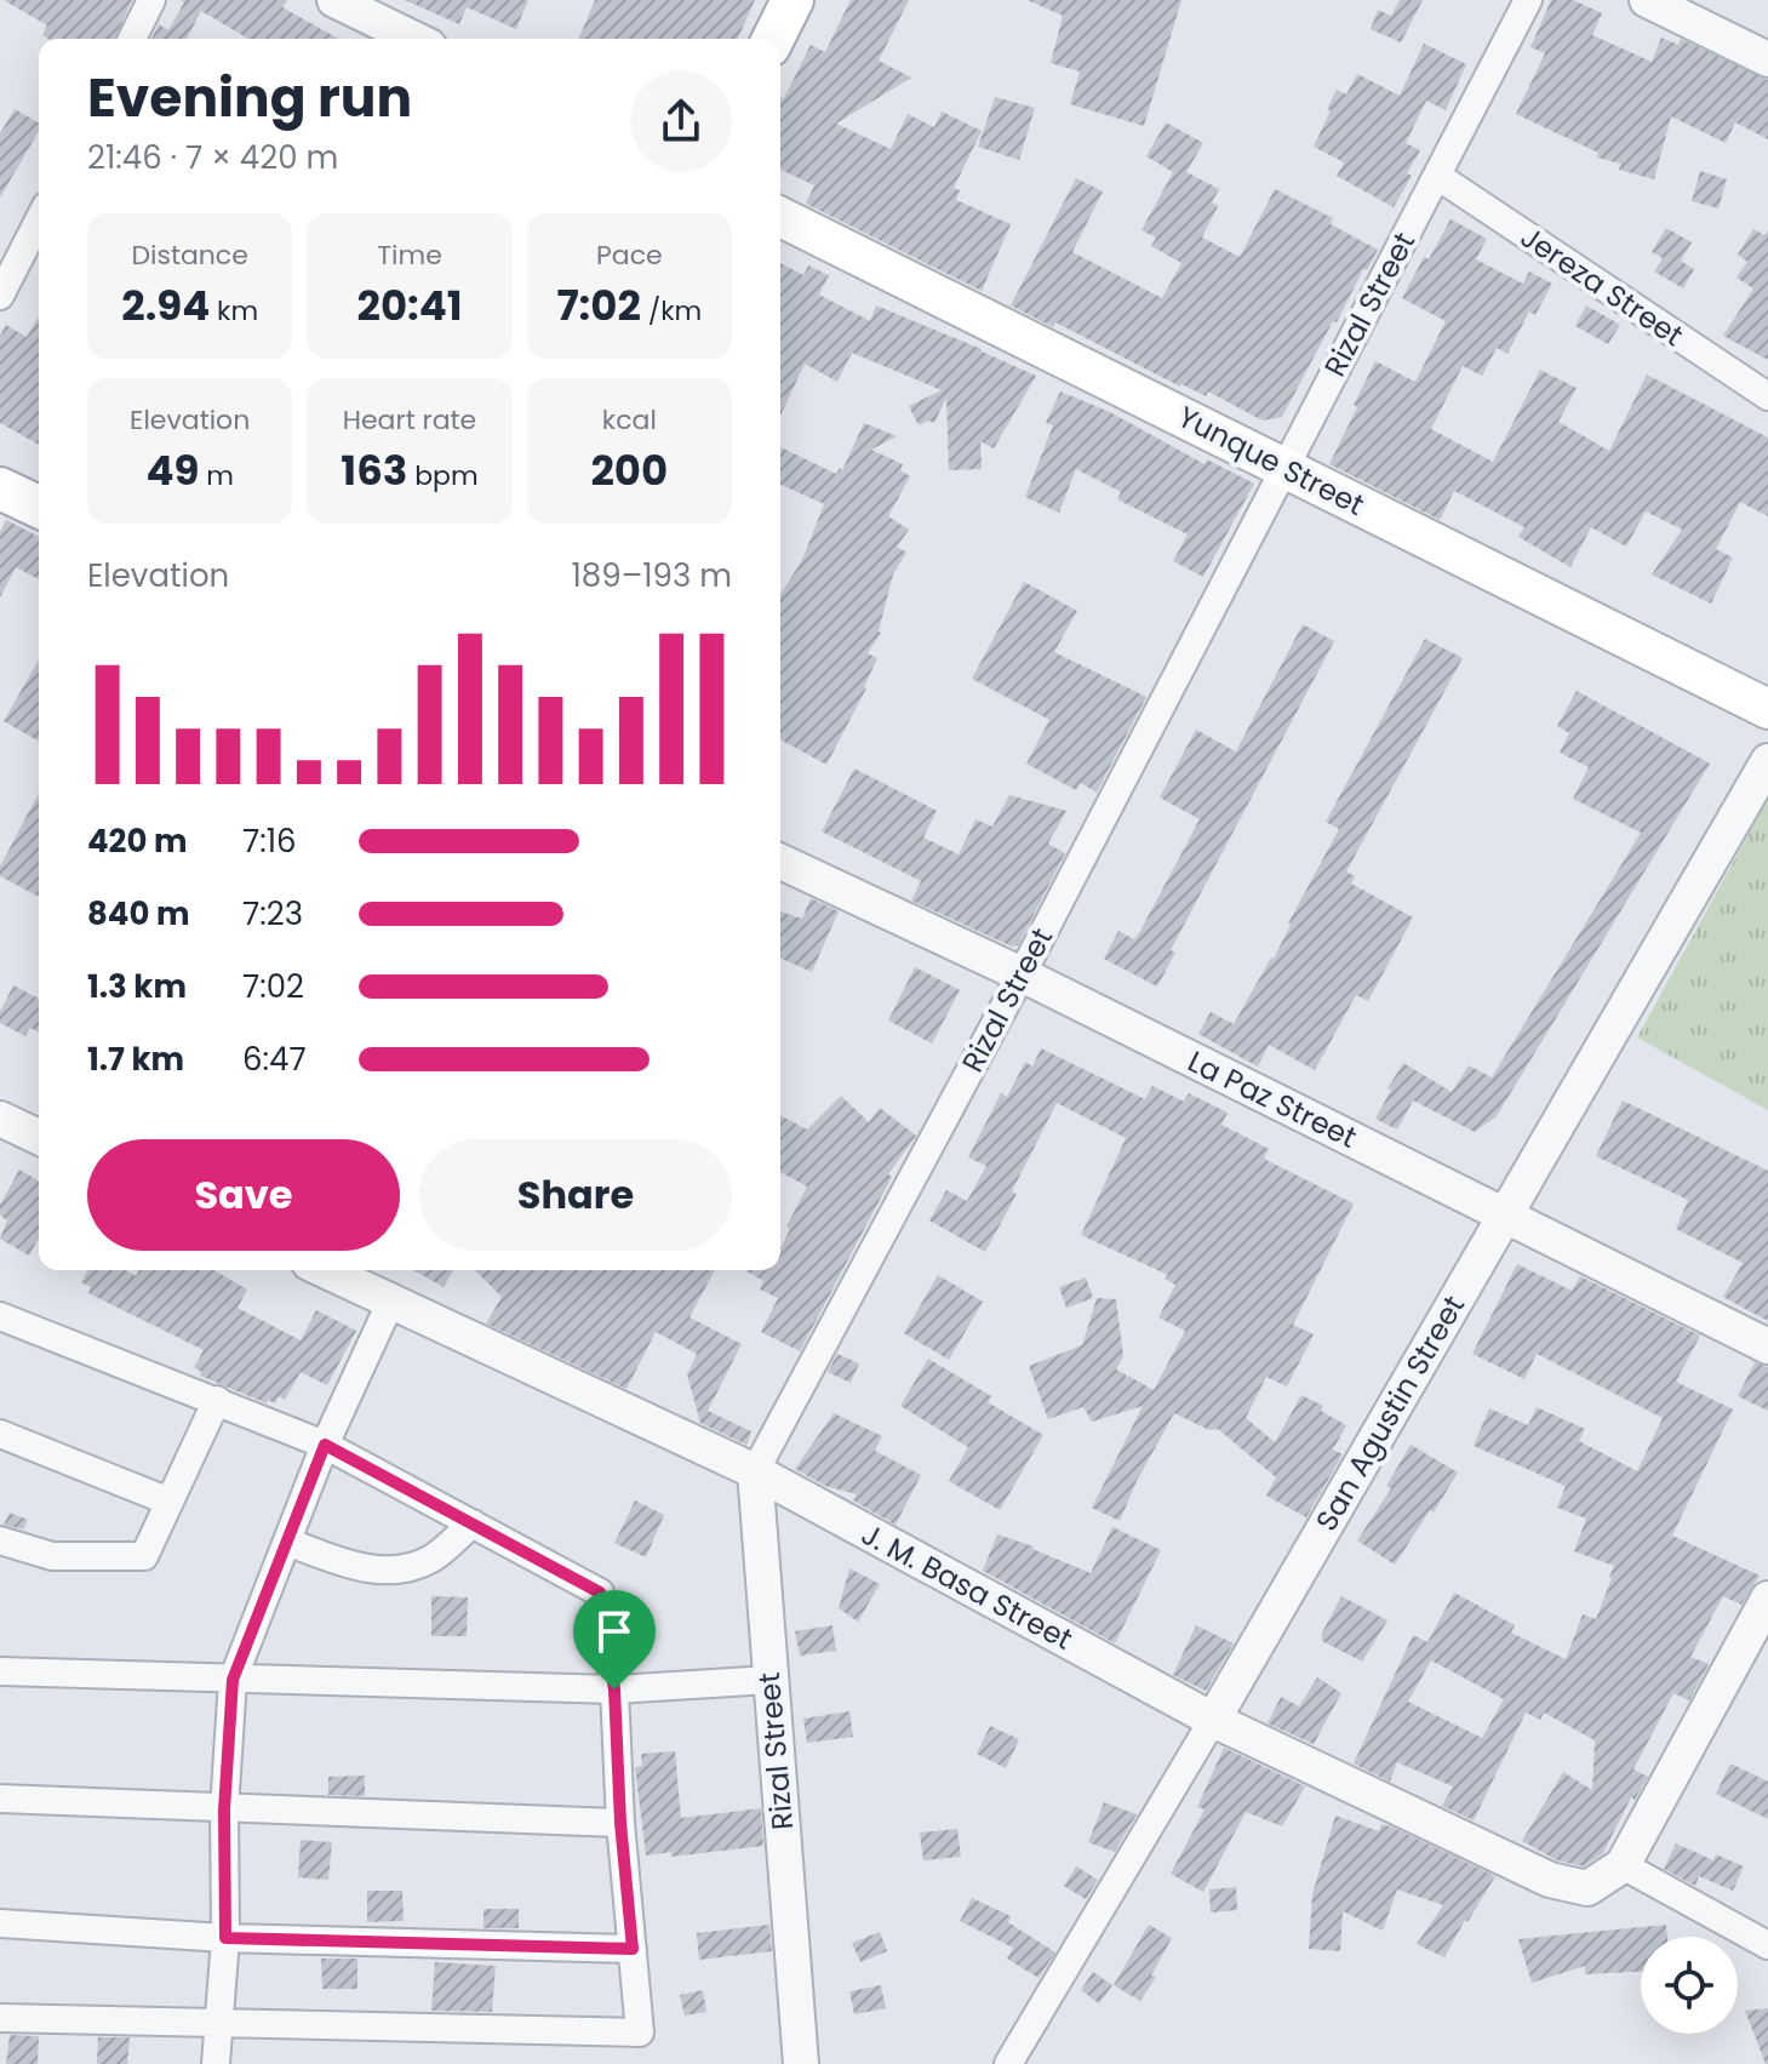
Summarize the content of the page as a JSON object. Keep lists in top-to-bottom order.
{
  "streets": {
    "main road": ["Yunque Street"],
    "street": [
      "Jereza Street",
      "Rizal Street",
      "La Paz Street",
      "San Agustin Street",
      "J. M. Basa Street"
    ]
  },
  "crossings": [
    ["Jereza Street", "Rizal Street"],
    ["Rizal Street", "Yunque Street"],
    ["Rizal Street", "La Paz Street"],
    ["Rizal Street", "J. M. Basa Street"],
    ["La Paz Street", "San Agustin Street"],
    ["San Agustin Street", "J. M. Basa Street"]
  ],
  "page": {
    "heading": ["Evening run", "21:46 · 7 × 420 m"],
    "stats": [
      ["Distance", "2.94 km"],
      ["Time", "20:41"],
      ["Pace", "7:02 /km"],
      ["Elevation", "49 m"],
      ["Heart rate", "163 bpm"],
      ["kcal", "200"]
    ],
    "chart": ["Elevation", "189–193 m"],
    "list": [
      {
        "name": "420 m",
        "note": "7:16"
      },
      {
        "name": "840 m",
        "note": "7:23"
      },
      {
        "name": "1.3 km",
        "note": "7:02"
      },
      {
        "name": "1.7 km",
        "note": "6:47"
      }
    ],
    "buttons": ["Save", "Share"]
  }
}
